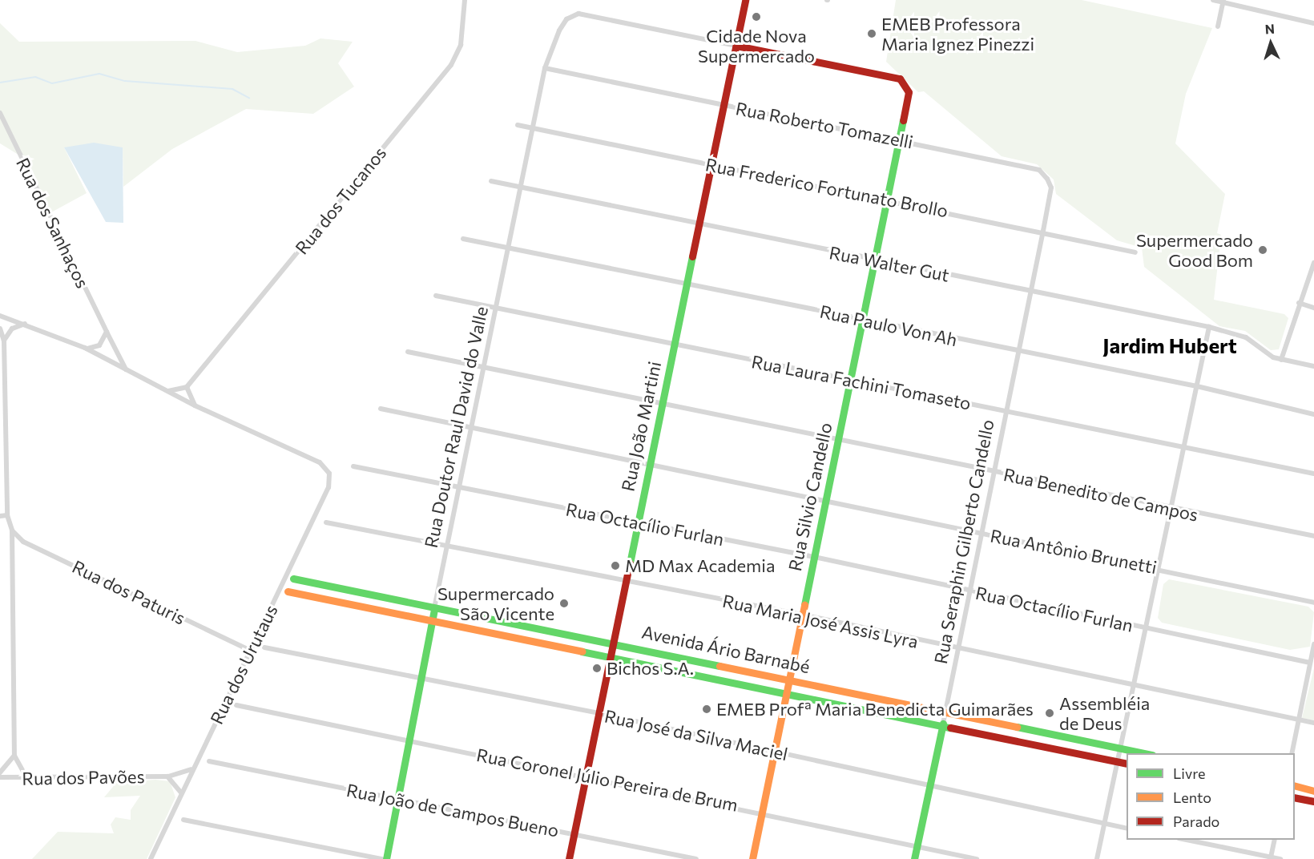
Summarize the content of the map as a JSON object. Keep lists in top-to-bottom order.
{
  "streets": {
    "street": [
      "Rua Roberto Tomazelli",
      "Rua Frederico Fortunato Brollo",
      "Rua dos Tucanos",
      "Rua dos Sanhaços",
      "Rua Walter Gut",
      "Rua Paulo Von Ah",
      "Rua Laura Fachini Tomaseto",
      "Rua João Martini",
      "Rua Doutor Raul David do Valle",
      "Rua Benedito de Campos",
      "Rua Silvio Candello",
      "Rua Octacílio Furlan",
      "Rua Seraphin Gilberto Candello",
      "Rua Antônio Brunetti",
      "Rua dos Paturis",
      "Rua Maria José Assis Lyra",
      "Avenida Ário Barnabé",
      "Rua dos Urutaus",
      "Rua José da Silva Maciel",
      "Rua dos Pavões",
      "Rua Coronel Júlio Pereira de Brum",
      "Rua João de Campos Bueno"
    ]
  },
  "crossings": [
    ["Rua Roberto Tomazelli", "Rua Frederico Fortunato Brollo"],
    ["Rua Roberto Tomazelli", "Rua João Martini"],
    ["Rua Roberto Tomazelli", "Rua Doutor Raul David do Valle"],
    ["Rua Roberto Tomazelli", "Rua Silvio Candello"],
    ["Rua Roberto Tomazelli", "Rua Seraphin Gilberto Candello"],
    ["Rua Frederico Fortunato Brollo", "Rua João Martini"],
    ["Rua Frederico Fortunato Brollo", "Rua Doutor Raul David do Valle"],
    ["Rua Frederico Fortunato Brollo", "Rua Silvio Candello"],
    ["Rua Frederico Fortunato Brollo", "Rua Seraphin Gilberto Candello"],
    ["Rua Walter Gut", "Rua João Martini"],
    ["Rua Walter Gut", "Rua Doutor Raul David do Valle"],
    ["Rua Walter Gut", "Rua Silvio Candello"],
    ["Rua Walter Gut", "Rua Seraphin Gilberto Candello"],
    ["Rua Paulo Von Ah", "Rua João Martini"],
    ["Rua Paulo Von Ah", "Rua Doutor Raul David do Valle"],
    ["Rua Paulo Von Ah", "Rua Silvio Candello"],
    ["Rua Paulo Von Ah", "Rua Seraphin Gilberto Candello"],
    ["Rua Laura Fachini Tomaseto", "Rua João Martini"],
    ["Rua Laura Fachini Tomaseto", "Rua Doutor Raul David do Valle"],
    ["Rua Laura Fachini Tomaseto", "Rua Silvio Candello"],
    ["Rua Laura Fachini Tomaseto", "Rua Seraphin Gilberto Candello"],
    ["Rua João Martini", "Rua Doutor Raul David do Valle"],
    ["Rua João Martini", "Rua Benedito de Campos"],
    ["Rua João Martini", "Rua Silvio Candello"],
    ["Rua João Martini", "Rua Octacílio Furlan"],
    ["Rua João Martini", "Rua Antônio Brunetti"],
    ["Rua João Martini", "Rua Maria José Assis Lyra"],
    ["Rua João Martini", "Avenida Ário Barnabé"],
    ["Rua João Martini", "Rua José da Silva Maciel"],
    ["Rua João Martini", "Rua Coronel Júlio Pereira de Brum"],
    ["Rua João Martini", "Rua João de Campos Bueno"],
    ["Rua Doutor Raul David do Valle", "Rua Benedito de Campos"],
    ["Rua Doutor Raul David do Valle", "Rua Silvio Candello"],
    ["Rua Doutor Raul David do Valle", "Rua Octacílio Furlan"],
    ["Rua Doutor Raul David do Valle", "Rua Antônio Brunetti"],
    ["Rua Doutor Raul David do Valle", "Rua Maria José Assis Lyra"],
    ["Rua Doutor Raul David do Valle", "Avenida Ário Barnabé"],
    ["Rua Doutor Raul David do Valle", "Rua José da Silva Maciel"],
    ["Rua Doutor Raul David do Valle", "Rua Coronel Júlio Pereira de Brum"],
    ["Rua Doutor Raul David do Valle", "Rua João de Campos Bueno"],
    ["Rua Benedito de Campos", "Rua Silvio Candello"],
    ["Rua Benedito de Campos", "Rua Seraphin Gilberto Candello"],
    ["Rua Silvio Candello", "Rua Octacílio Furlan"],
    ["Rua Silvio Candello", "Rua Antônio Brunetti"],
    ["Rua Silvio Candello", "Rua Maria José Assis Lyra"],
    ["Rua Silvio Candello", "Avenida Ário Barnabé"],
    ["Rua Silvio Candello", "Rua José da Silva Maciel"],
    ["Rua Silvio Candello", "Rua Coronel Júlio Pereira de Brum"],
    ["Rua Octacílio Furlan", "Rua Seraphin Gilberto Candello"],
    ["Rua Seraphin Gilberto Candello", "Rua Antônio Brunetti"],
    ["Rua Seraphin Gilberto Candello", "Rua Maria José Assis Lyra"],
    ["Rua Seraphin Gilberto Candello", "Avenida Ário Barnabé"],
    ["Rua Seraphin Gilberto Candello", "Rua José da Silva Maciel"],
    ["Rua Seraphin Gilberto Candello", "Rua Coronel Júlio Pereira de Brum"],
    ["Rua dos Paturis", "Rua dos Urutaus"],
    ["Rua dos Urutaus", "Rua dos Pavões"]
  ],
  "districts": ["Jardim Hubert"],
  "places": [
    "Cidade Nova Supermercado",
    "EMEB Professora Maria Ignez Pinezzi",
    "Supermercado Good Bom",
    "MD Max Academia",
    "Supermercado São Vicente",
    "Bichos S.A.",
    "EMEB Profª Maria Benedicta Guimarães",
    "Assembléia de Deus"
  ],
  "legend": ["Livre", "Lento", "Parado"],
  "north": "top"
}
